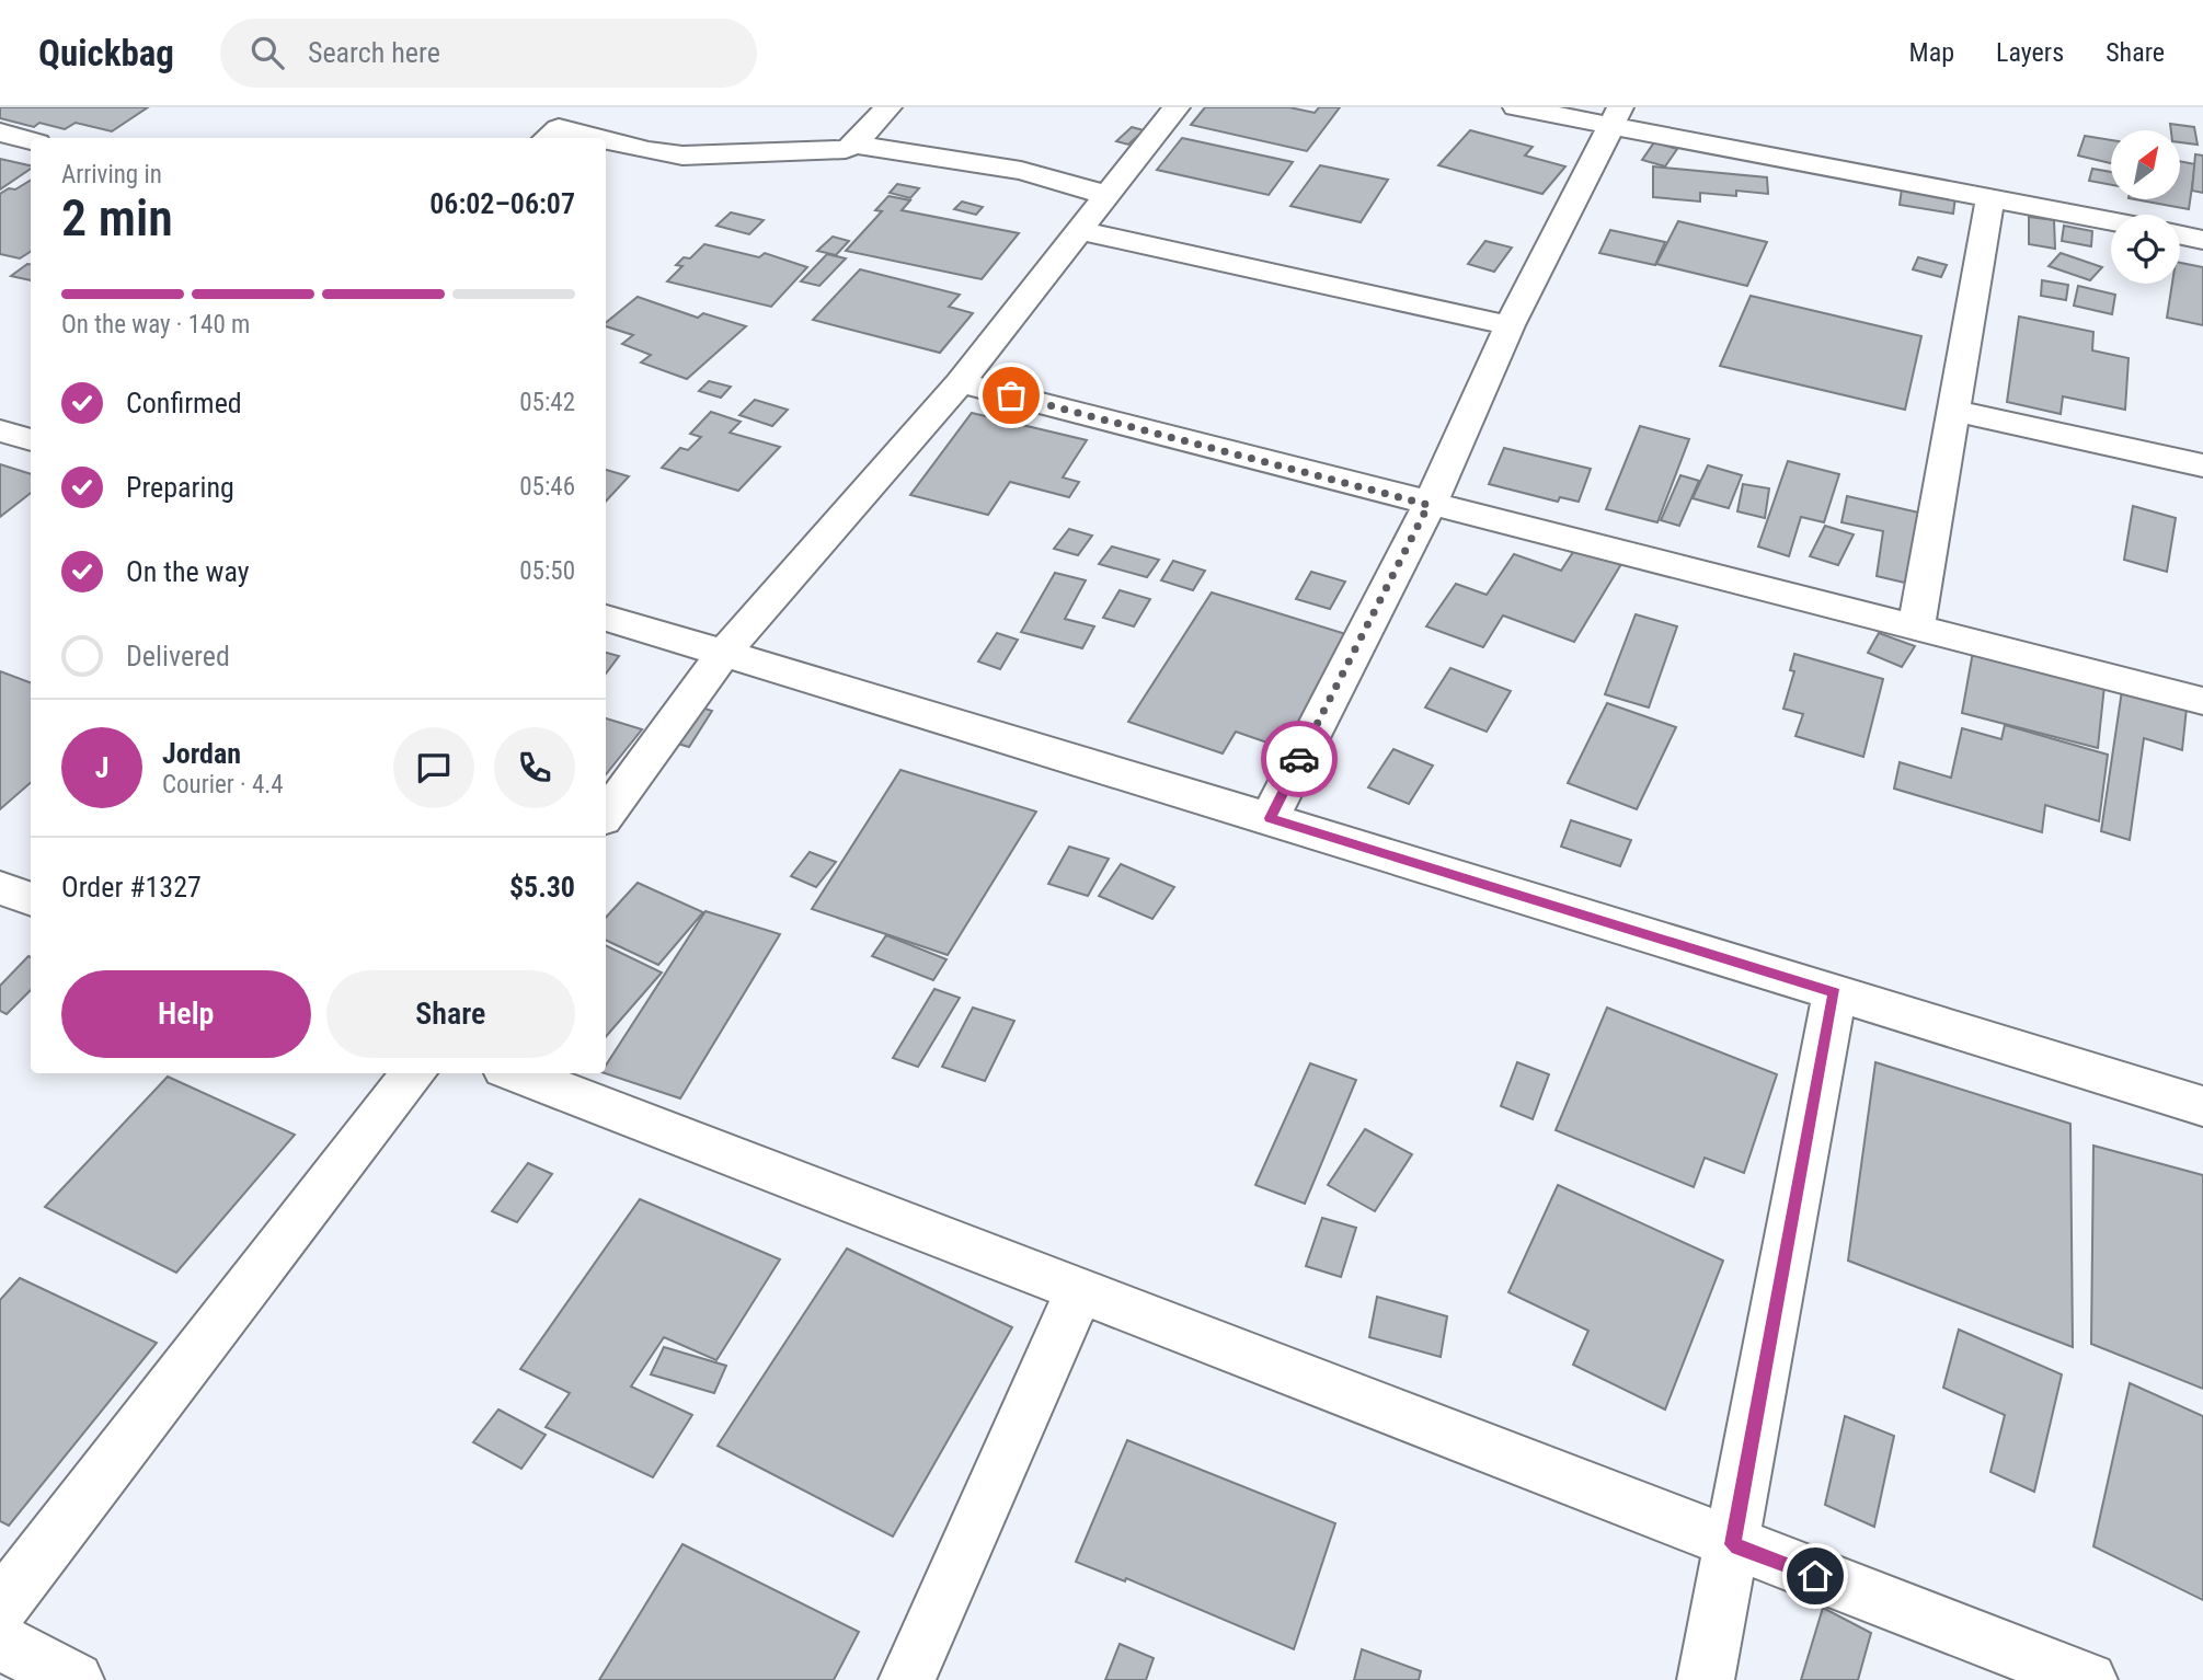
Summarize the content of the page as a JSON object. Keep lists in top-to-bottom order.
{
  "north": "top right",
  "page": {
    "header": "Quickbag",
    "search": "Search here",
    "nav": ["Map", "Layers", "Share"],
    "heading": ["2 min", "Arriving in", "06:02–06:07"],
    "panel": [
      "Jordan",
      "Courier · 4.4",
      "Order #1327",
      "$5.30"
    ],
    "bar": "On the way · 140 m",
    "list": [
      ["Confirmed", "05:42"],
      ["Preparing", "05:46"],
      ["On the way", "05:50"],
      "Delivered"
    ],
    "round": "J",
    "buttons": ["Help", "Share"]
  }
}
